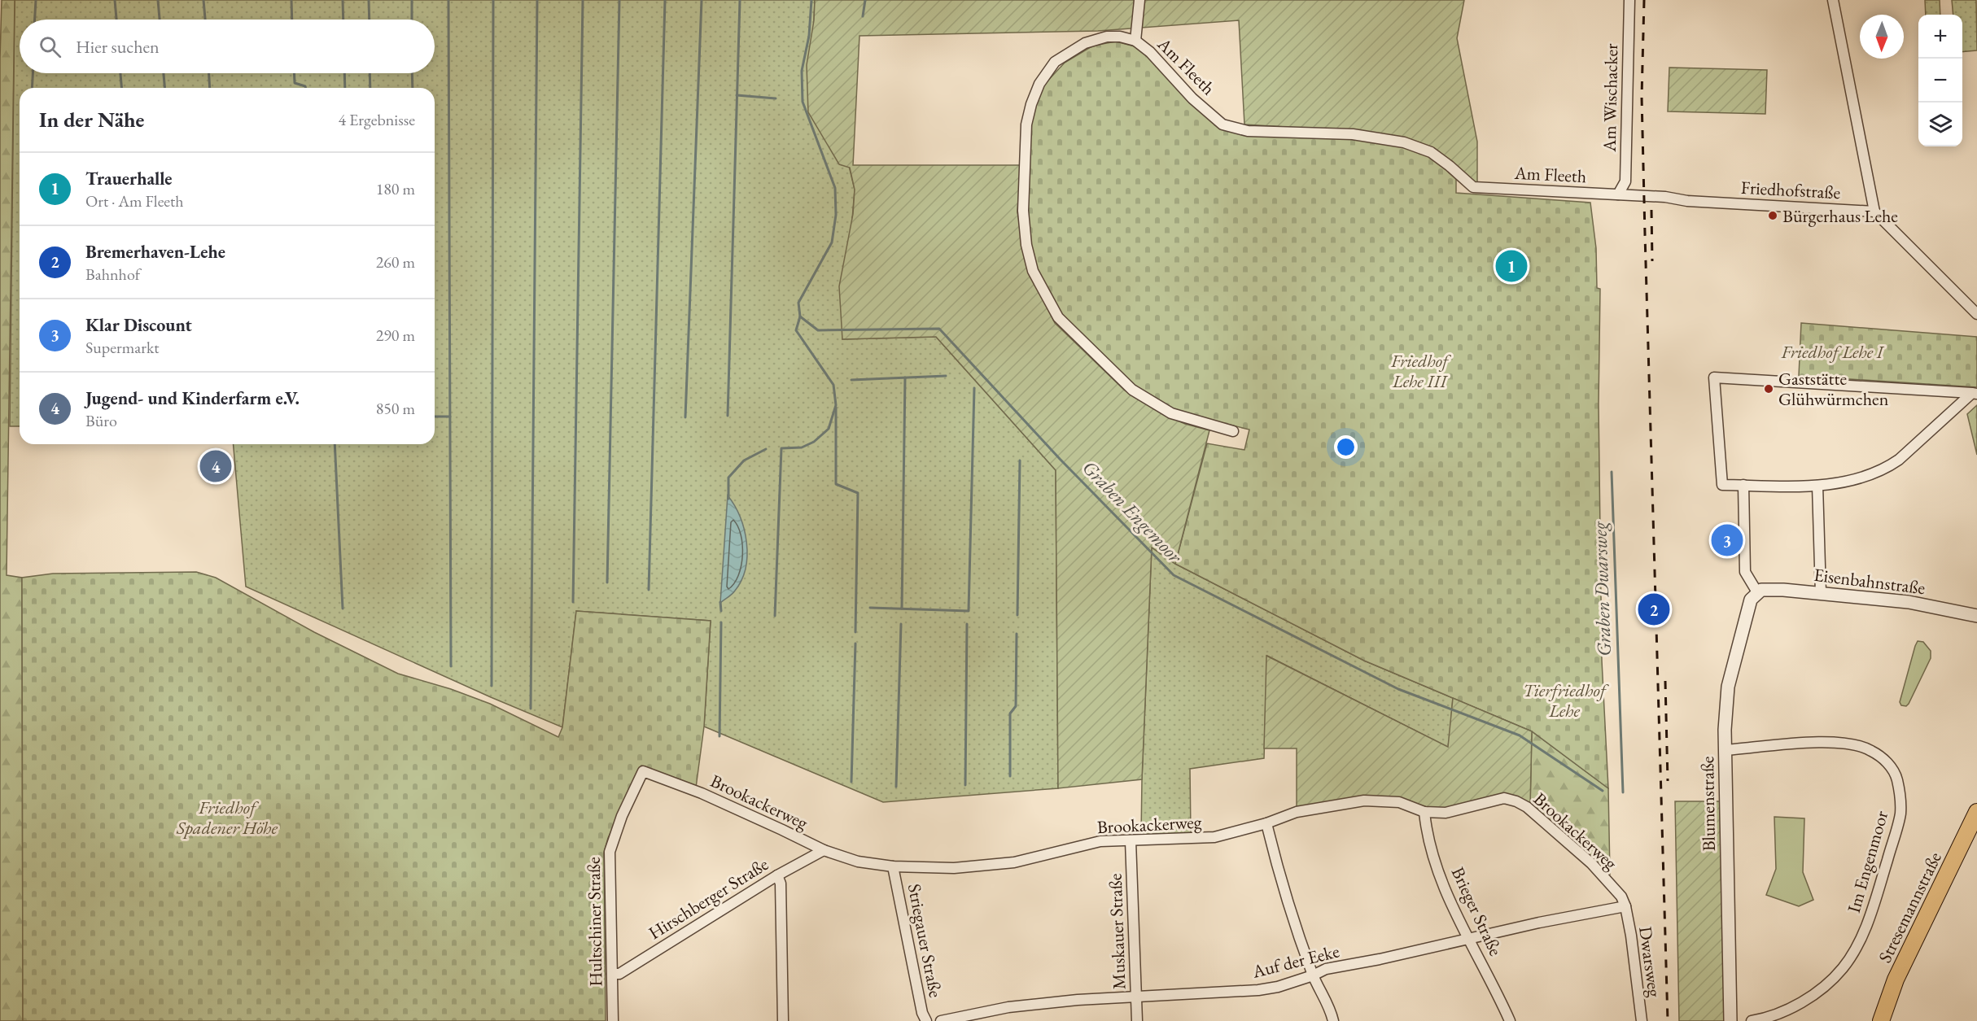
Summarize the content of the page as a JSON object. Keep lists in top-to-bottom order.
{
  "streets": {
    "main road": ["Stresemannstraße"],
    "street": [
      "Am Fleeth",
      "Am Wischacker",
      "Friedhofstraße",
      "Eisenbahnstraße",
      "Brookackerweg",
      "Blumenstraße",
      "Im Engenmoor",
      "Hirschberger Straße",
      "Brieger Straße",
      "Hultschiner Straße",
      "Muskauer Straße",
      "Striegauer Straße",
      "Auf der Eeke",
      "Dwarsweg"
    ]
  },
  "crossings": [
    ["Am Fleeth", "Am Wischacker"],
    ["Am Fleeth", "Friedhofstraße"],
    ["Am Wischacker", "Friedhofstraße"],
    ["Eisenbahnstraße", "Blumenstraße"],
    ["Brookackerweg", "Hirschberger Straße"],
    ["Brookackerweg", "Brieger Straße"],
    ["Brookackerweg", "Hultschiner Straße"],
    ["Brookackerweg", "Muskauer Straße"],
    ["Brookackerweg", "Striegauer Straße"],
    ["Brookackerweg", "Auf der Eeke"],
    ["Brookackerweg", "Dwarsweg"],
    ["Blumenstraße", "Im Engenmoor"],
    ["Hirschberger Straße", "Hultschiner Straße"],
    ["Brieger Straße", "Auf der Eeke"],
    ["Muskauer Straße", "Auf der Eeke"],
    ["Auf der Eeke", "Dwarsweg"]
  ],
  "water": ["Graben Engemoor", "Graben Dwarsweg"],
  "parks": [
    "Friedhof Lehe I",
    "Friedhof Lehe III",
    "Tierfriedhof Lehe",
    "Friedhof Spadener Höhe"
  ],
  "places": ["Bürgerhaus Lehe", "Gaststätte Glühwürmchen"],
  "north": "bottom",
  "page": {
    "map_buttons": ["+", "−"],
    "search": "Hier suchen",
    "heading": ["In der Nähe", "4 Ergebnisse"],
    "list": [
      {
        "mark": "1",
        "name": "Trauerhalle",
        "note": "Ort · Am Fleeth",
        "value": "180 m"
      },
      {
        "mark": "2",
        "name": "Bremerhaven-Lehe",
        "note": "Bahnhof",
        "value": "260 m"
      },
      {
        "mark": "3",
        "name": "Klar Discount",
        "note": "Supermarkt",
        "value": "290 m"
      },
      {
        "mark": "4",
        "name": "Jugend- und Kinderfarm e.V.",
        "note": "Büro",
        "value": "850 m"
      }
    ],
    "pins": [
      "1",
      "4",
      "3",
      "2"
    ]
  }
}
